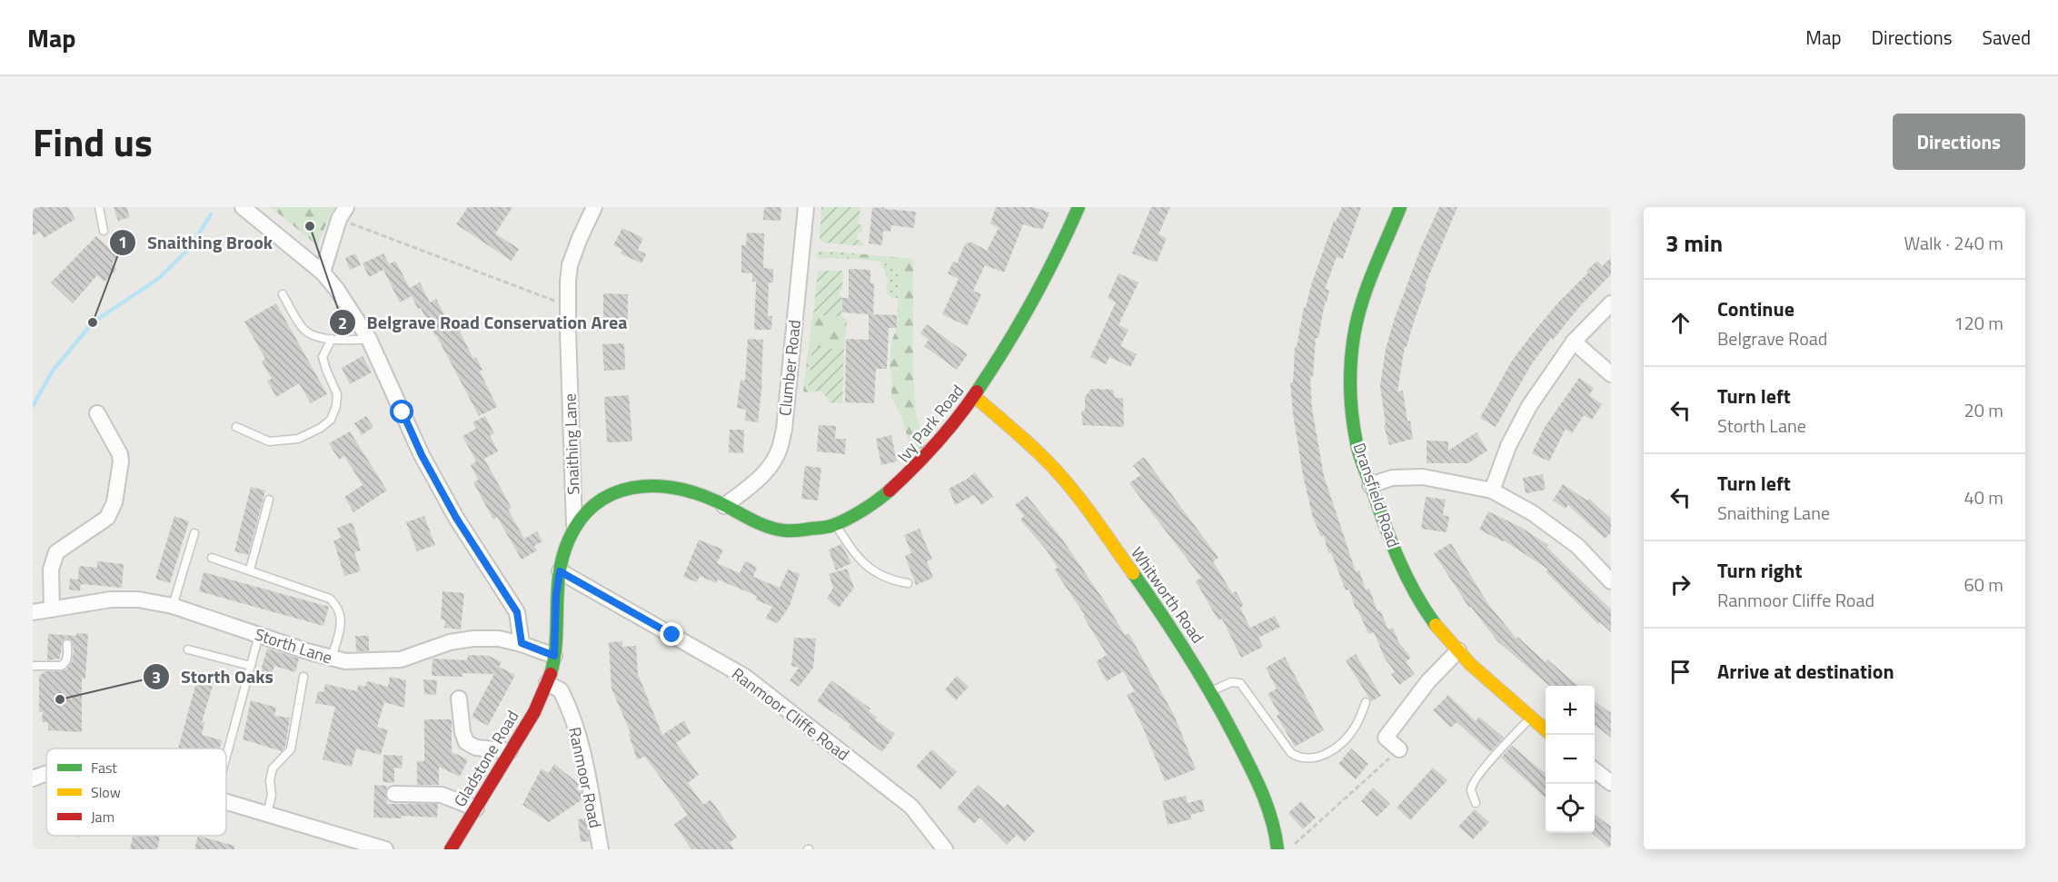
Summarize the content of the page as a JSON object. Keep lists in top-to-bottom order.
{
  "streets": {
    "street": [
      "Clumber Road",
      "Ivy Park Road",
      "Snaithing Lane",
      "Dransfield Road",
      "Whitworth Road",
      "Storth Lane",
      "Ranmoor Cliffe Road",
      "Gladstone Road",
      "Ranmoor Road"
    ]
  },
  "crossings": [
    ["Clumber Road", "Ivy Park Road"],
    ["Ivy Park Road", "Snaithing Lane"],
    ["Ivy Park Road", "Whitworth Road"],
    ["Snaithing Lane", "Storth Lane"],
    ["Snaithing Lane", "Ranmoor Cliffe Road"],
    ["Snaithing Lane", "Gladstone Road"],
    ["Snaithing Lane", "Ranmoor Road"],
    ["Gladstone Road", "Ranmoor Road"]
  ],
  "places": ["Belgrave Road Conservation Area", "Snaithing Brook", "Storth Oaks"],
  "legend": ["Fast", "Slow", "Jam"],
  "page": {
    "header": "Map",
    "nav": ["Map", "Directions", "Saved"],
    "title": "Find us",
    "buttons": "Directions",
    "heading": ["3 min", "Walk · 240 m"],
    "list": [
      ["Continue", "Belgrave Road", "120 m"],
      ["Turn left", "Storth Lane", "20 m"],
      ["Turn left", "Snaithing Lane", "40 m"],
      ["Turn right", "Ranmoor Cliffe Road", "60 m"],
      "Arrive at destination"
    ],
    "map_buttons": ["+", "−"]
  }
}
